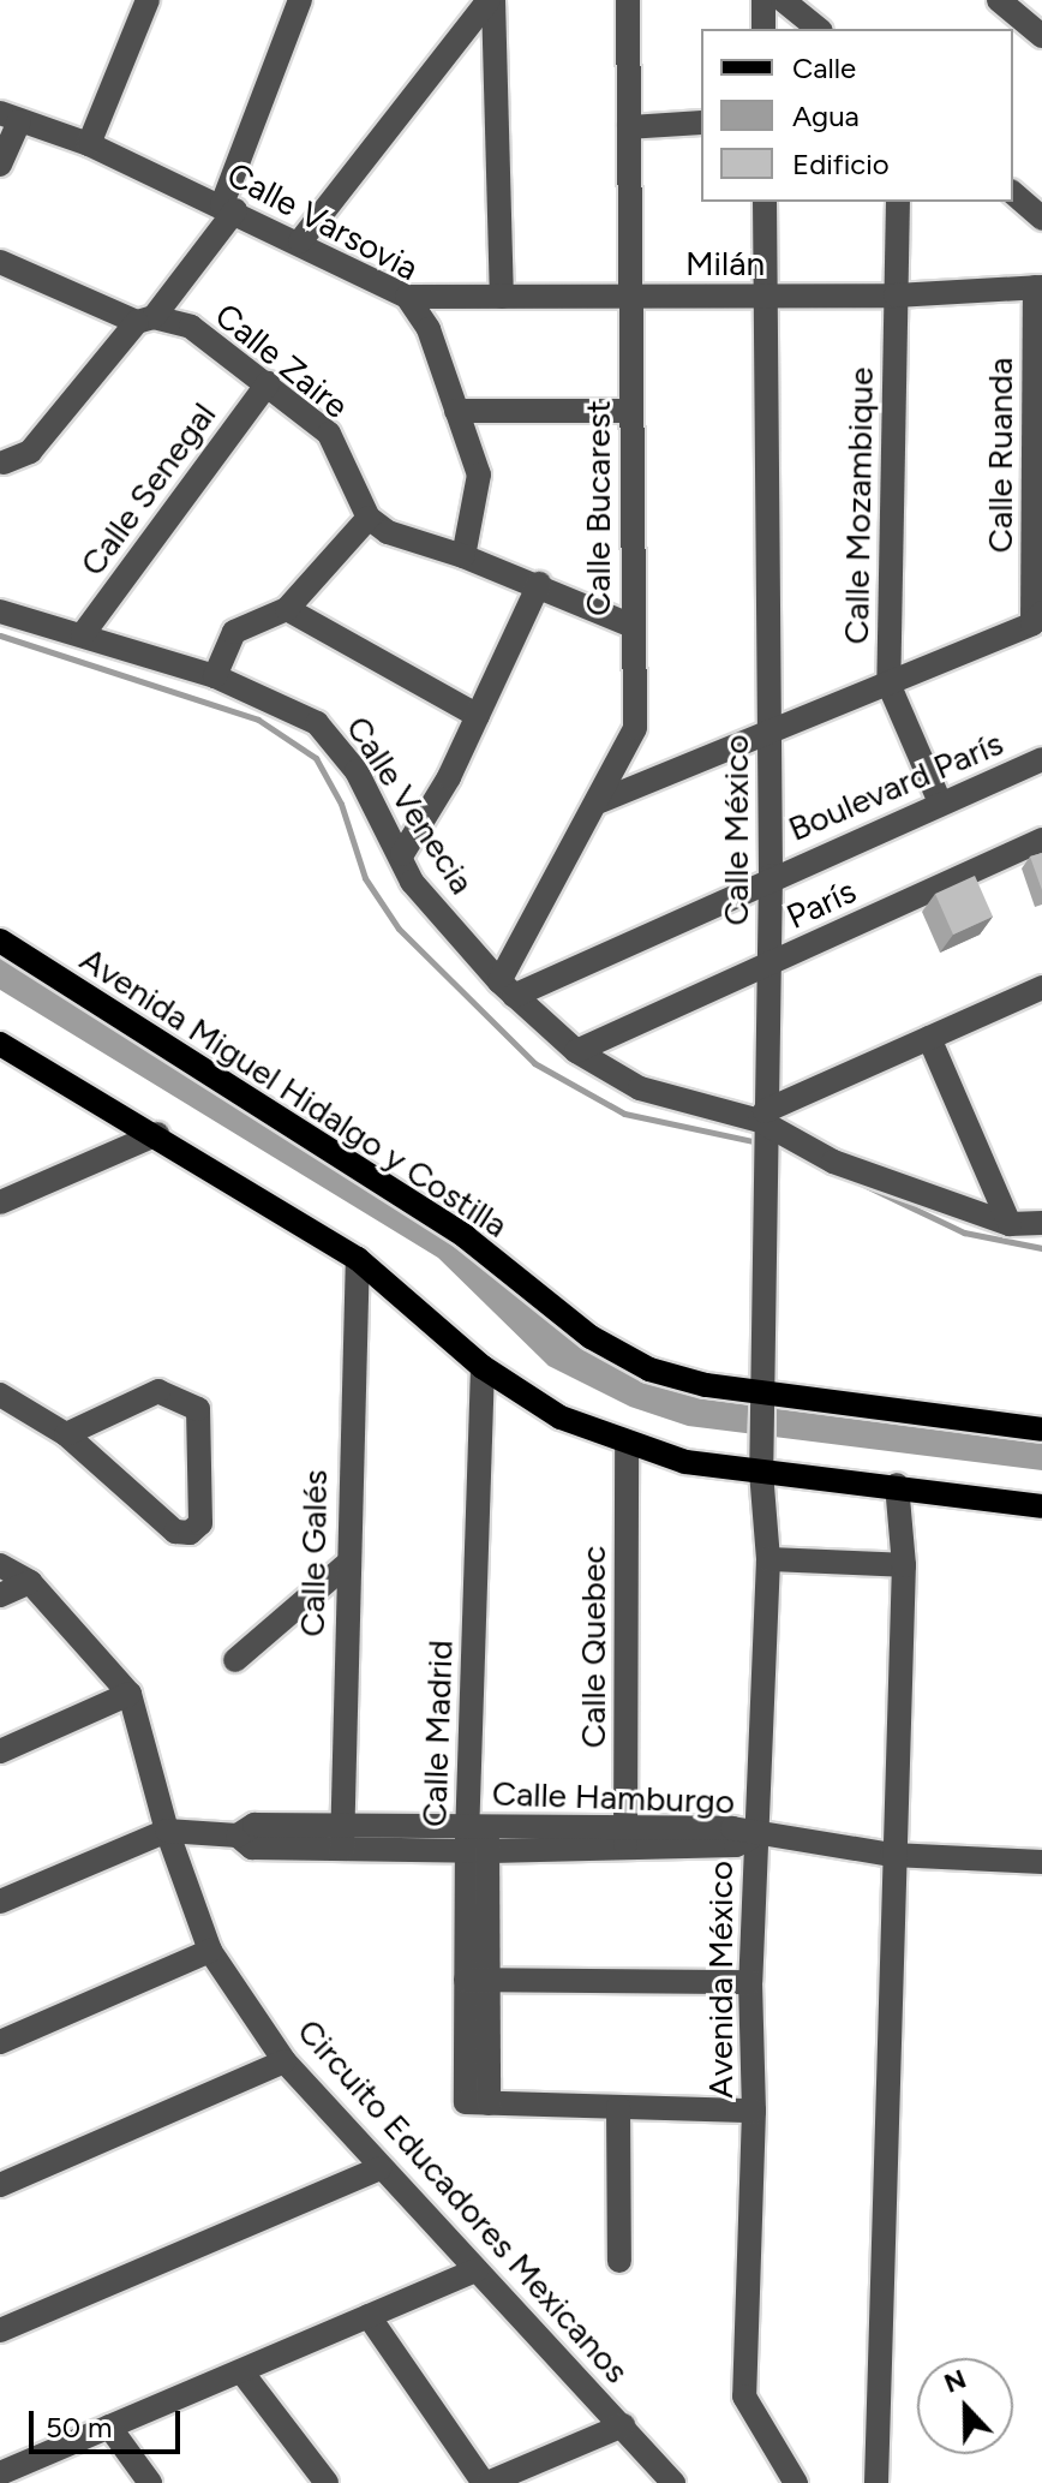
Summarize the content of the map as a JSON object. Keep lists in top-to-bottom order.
{
  "streets": {
    "main road": ["Avenida Miguel Hidalgo y Costilla"],
    "street": [
      "Calle Varsovia",
      "Milán",
      "Calle Zaire",
      "Calle Ruanda",
      "Calle Senegal",
      "Calle Mozambique",
      "Calle Bucarest",
      "Boulevard París",
      "Calle Venecia",
      "Calle México",
      "París",
      "Calle Galés",
      "Calle Quebec",
      "Calle Madrid",
      "Calle Hamburgo",
      "Avenida México",
      "Circuito Educadores Mexicanos"
    ]
  },
  "crossings": [
    ["Calle Varsovia", "Milán"],
    ["Milán", "Calle Ruanda"],
    ["Milán", "Calle Mozambique"],
    ["Milán", "Calle Bucarest"],
    ["Milán", "Calle México"],
    ["Calle Zaire", "Calle Senegal"],
    ["Calle Senegal", "Calle Venecia"],
    ["Calle Mozambique", "Boulevard París"],
    ["Calle Bucarest", "Boulevard París"],
    ["Calle Bucarest", "Calle Venecia"],
    ["Boulevard París", "Calle Venecia"],
    ["Boulevard París", "Calle México"],
    ["Calle Venecia", "Calle México"],
    ["Calle Venecia", "París"],
    ["Calle México", "París"],
    ["Calle México", "Avenida Miguel Hidalgo y Costilla"],
    ["Calle México", "Avenida México"],
    ["Calle Galés", "Calle Hamburgo"],
    ["Calle Quebec", "Calle Hamburgo"],
    ["Calle Madrid", "Calle Hamburgo"],
    ["Calle Hamburgo", "Avenida México"],
    ["Calle Hamburgo", "Circuito Educadores Mexicanos"]
  ],
  "legend": ["Calle", "Agua", "Edificio"],
  "scale_bar": "50 m",
  "north": "top"
}
